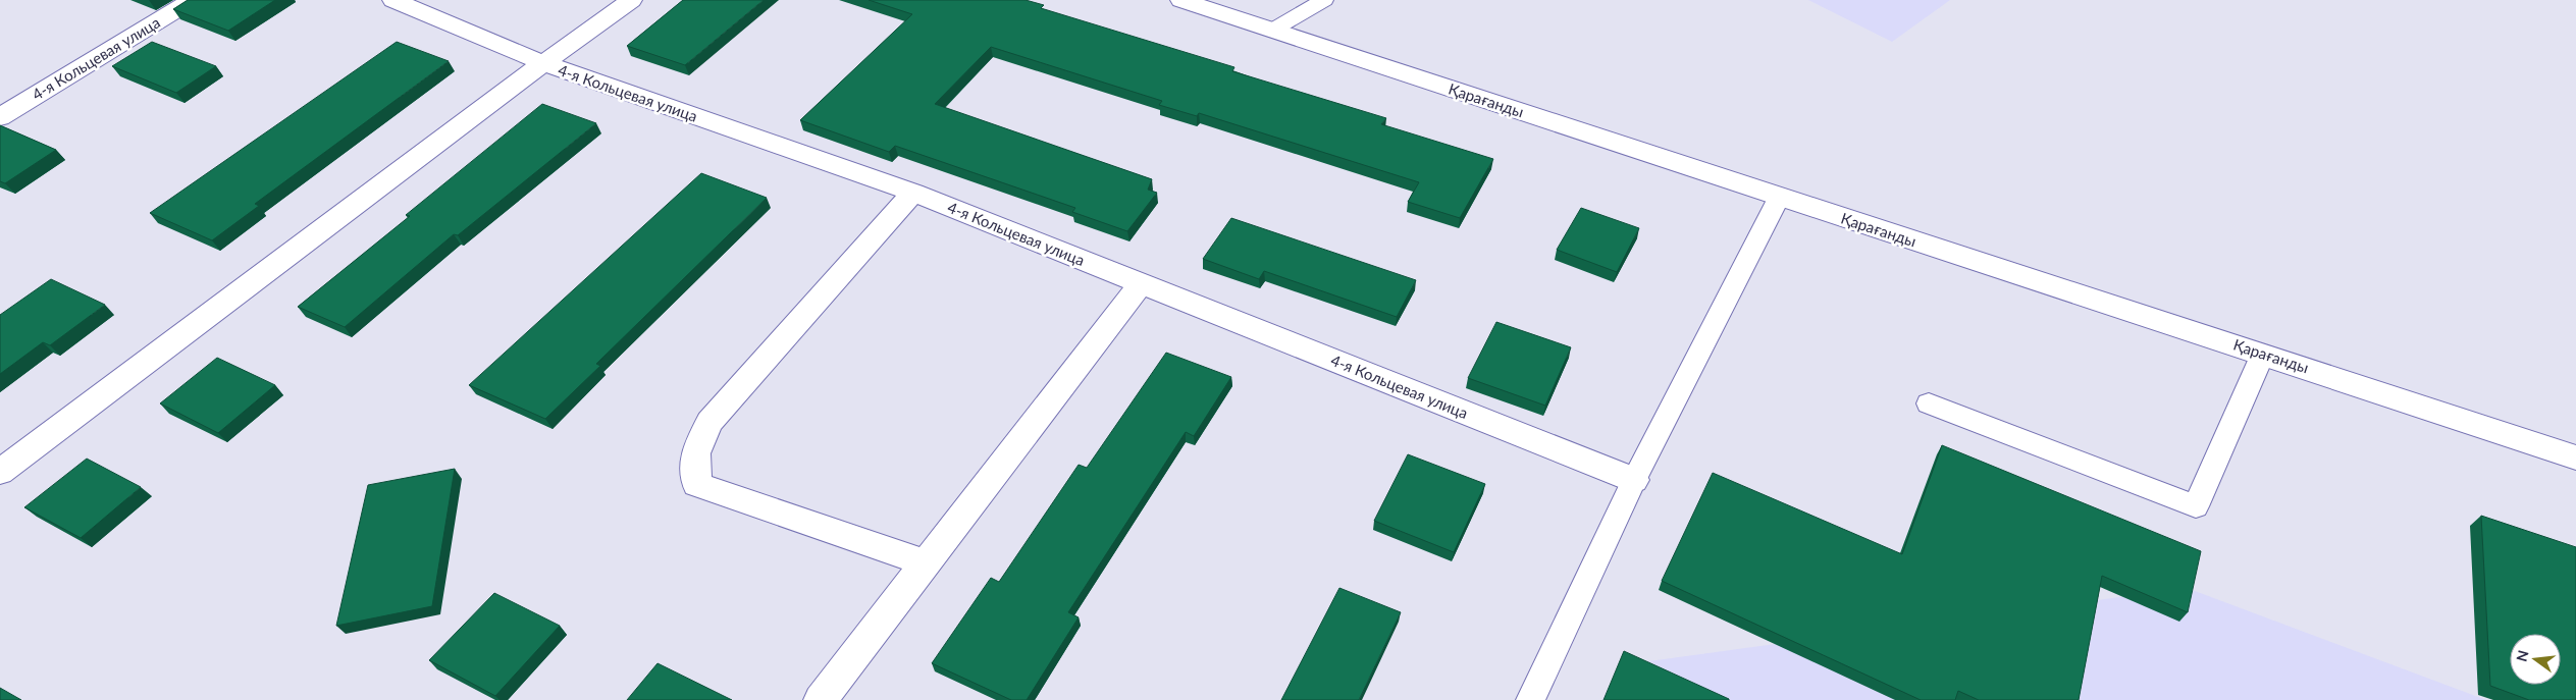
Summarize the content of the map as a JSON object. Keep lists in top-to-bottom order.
{
  "streets": {
    "street": ["4-я Кольцевая улица", "Қарағанды"]
  },
  "north": "left"
}
